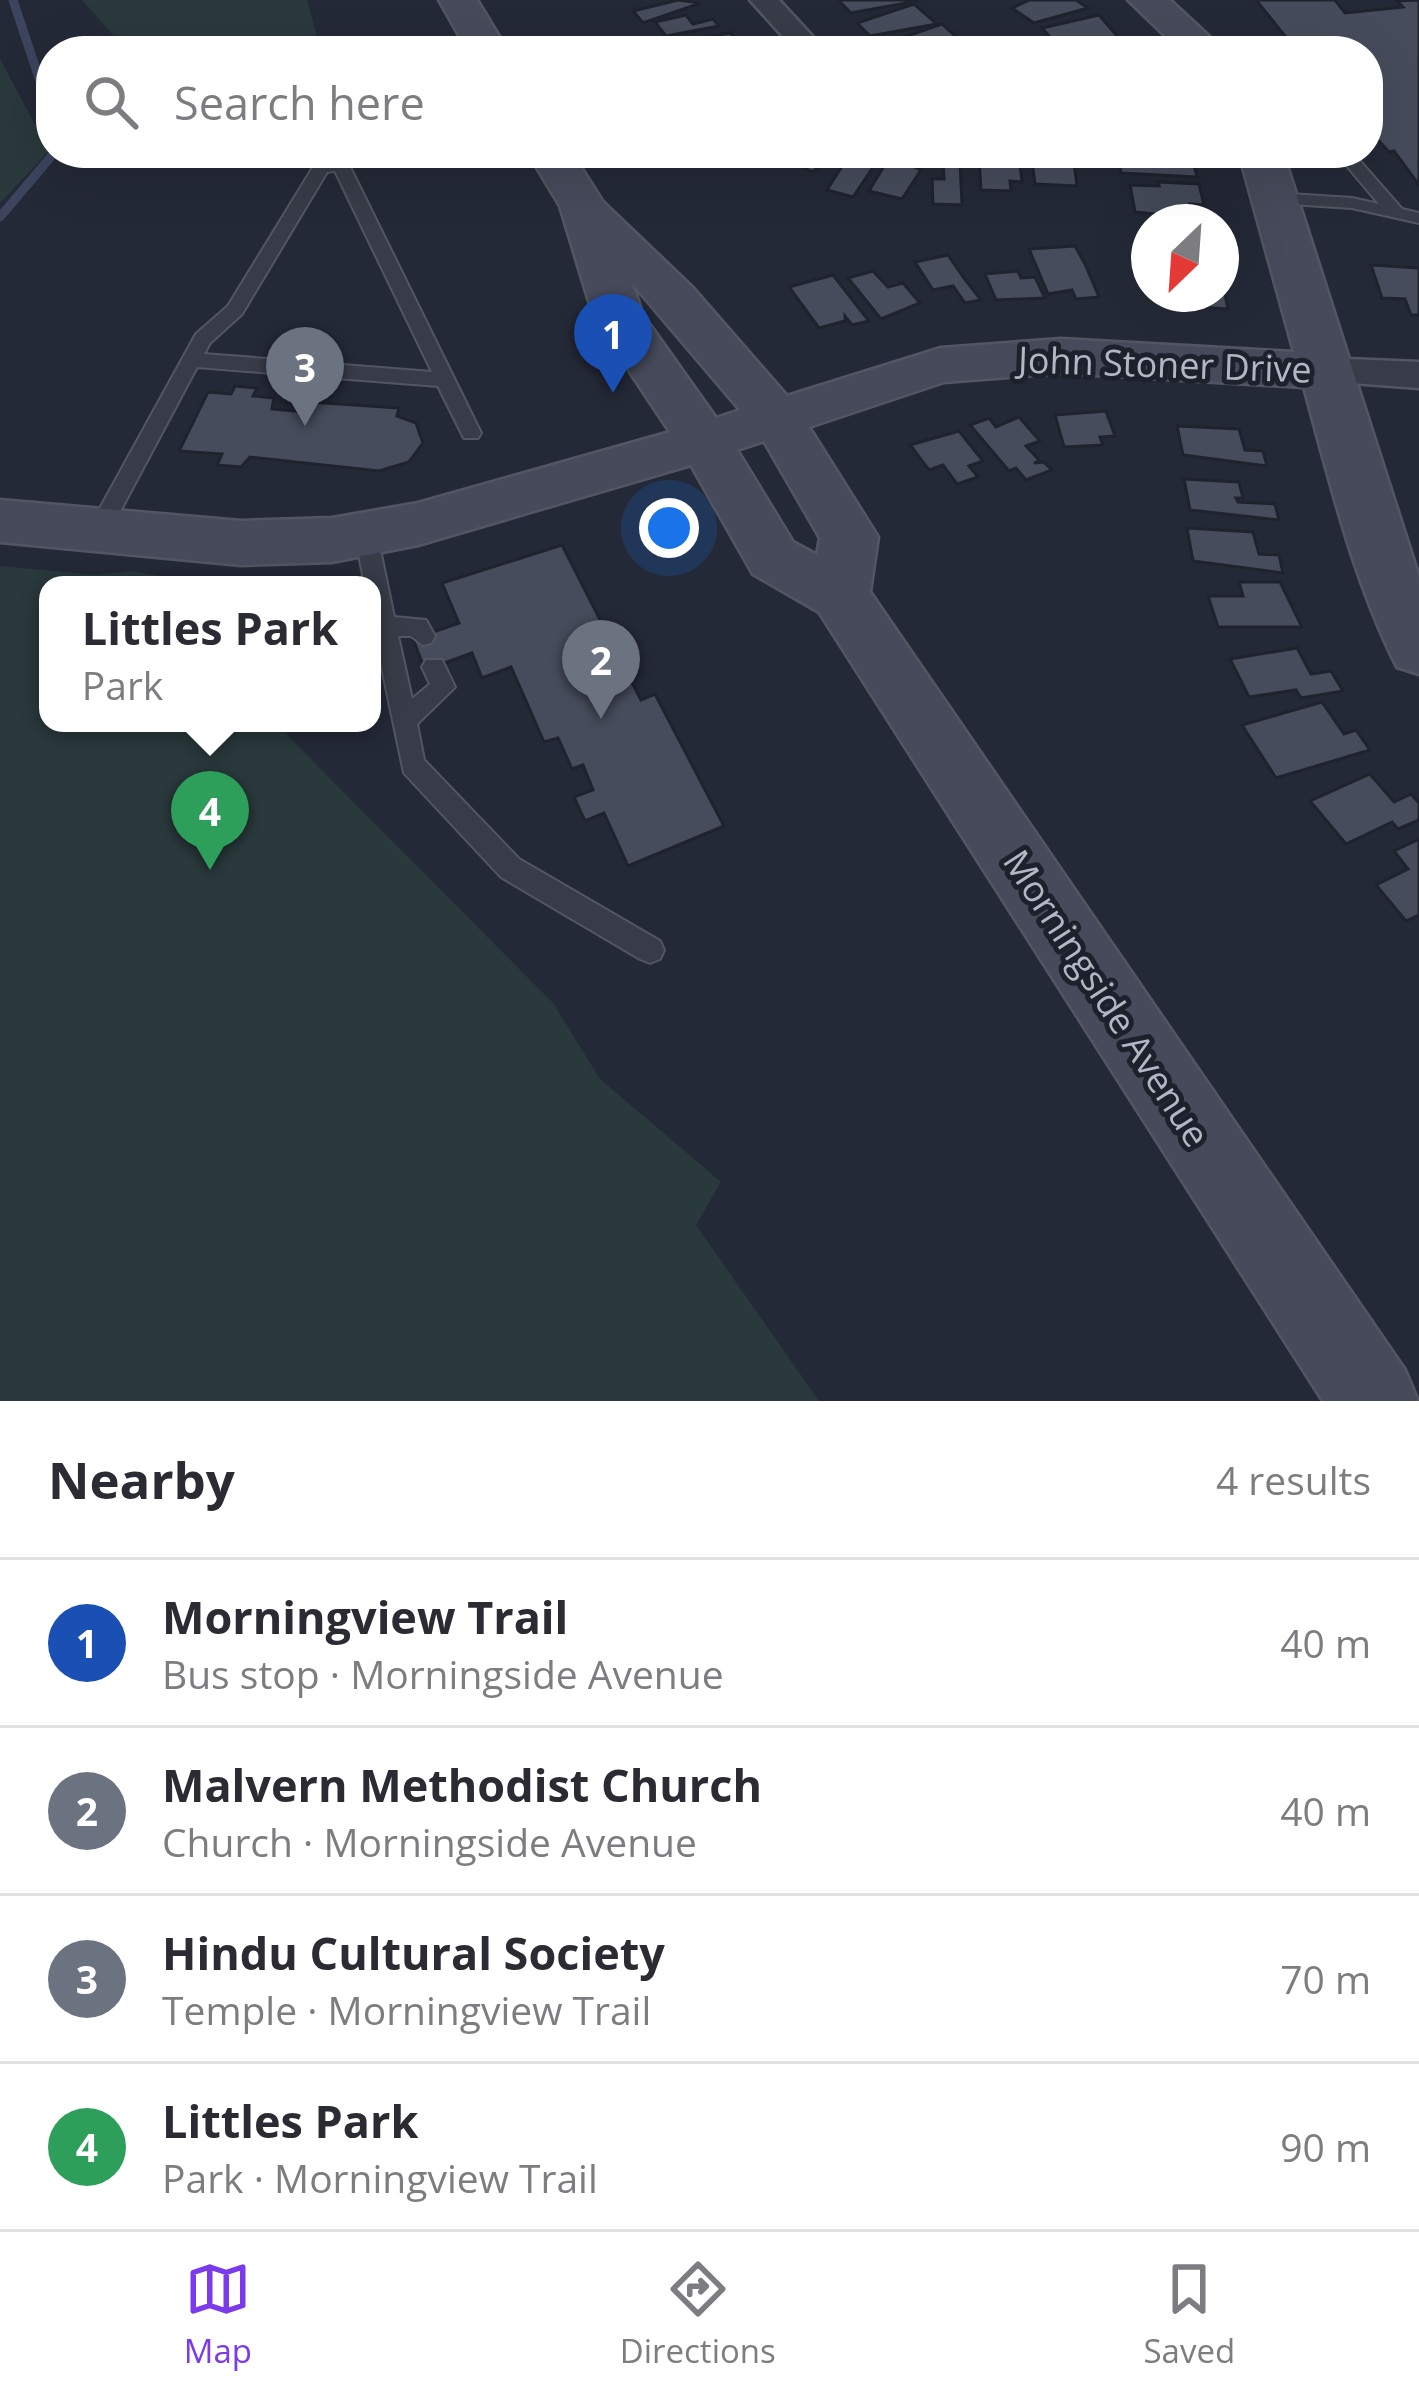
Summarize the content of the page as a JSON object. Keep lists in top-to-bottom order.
{
  "streets": {
    "main road": ["John Stoner Drive", "Morningside Avenue"]
  },
  "crossings": [
    ["John Stoner Drive", "Morningside Avenue"]
  ],
  "north": "bottom left",
  "page": {
    "search": "Search here",
    "pins": [
      "1",
      "3",
      "2",
      "4"
    ],
    "popup": ["Littles Park", "Park"],
    "heading": ["Nearby", "4 results"],
    "list": [
      {
        "mark": "1",
        "name": "Morningview Trail",
        "note": "Bus stop · Morningside Avenue",
        "value": "40 m"
      },
      {
        "mark": "2",
        "name": "Malvern Methodist Church",
        "note": "Church · Morningside Avenue",
        "value": "40 m"
      },
      {
        "mark": "3",
        "name": "Hindu Cultural Society",
        "note": "Temple · Morningview Trail",
        "value": "70 m"
      },
      {
        "mark": "4",
        "name": "Littles Park",
        "note": "Park · Morningview Trail",
        "value": "90 m"
      }
    ],
    "nav": ["Map", "Directions", "Saved"]
  }
}
